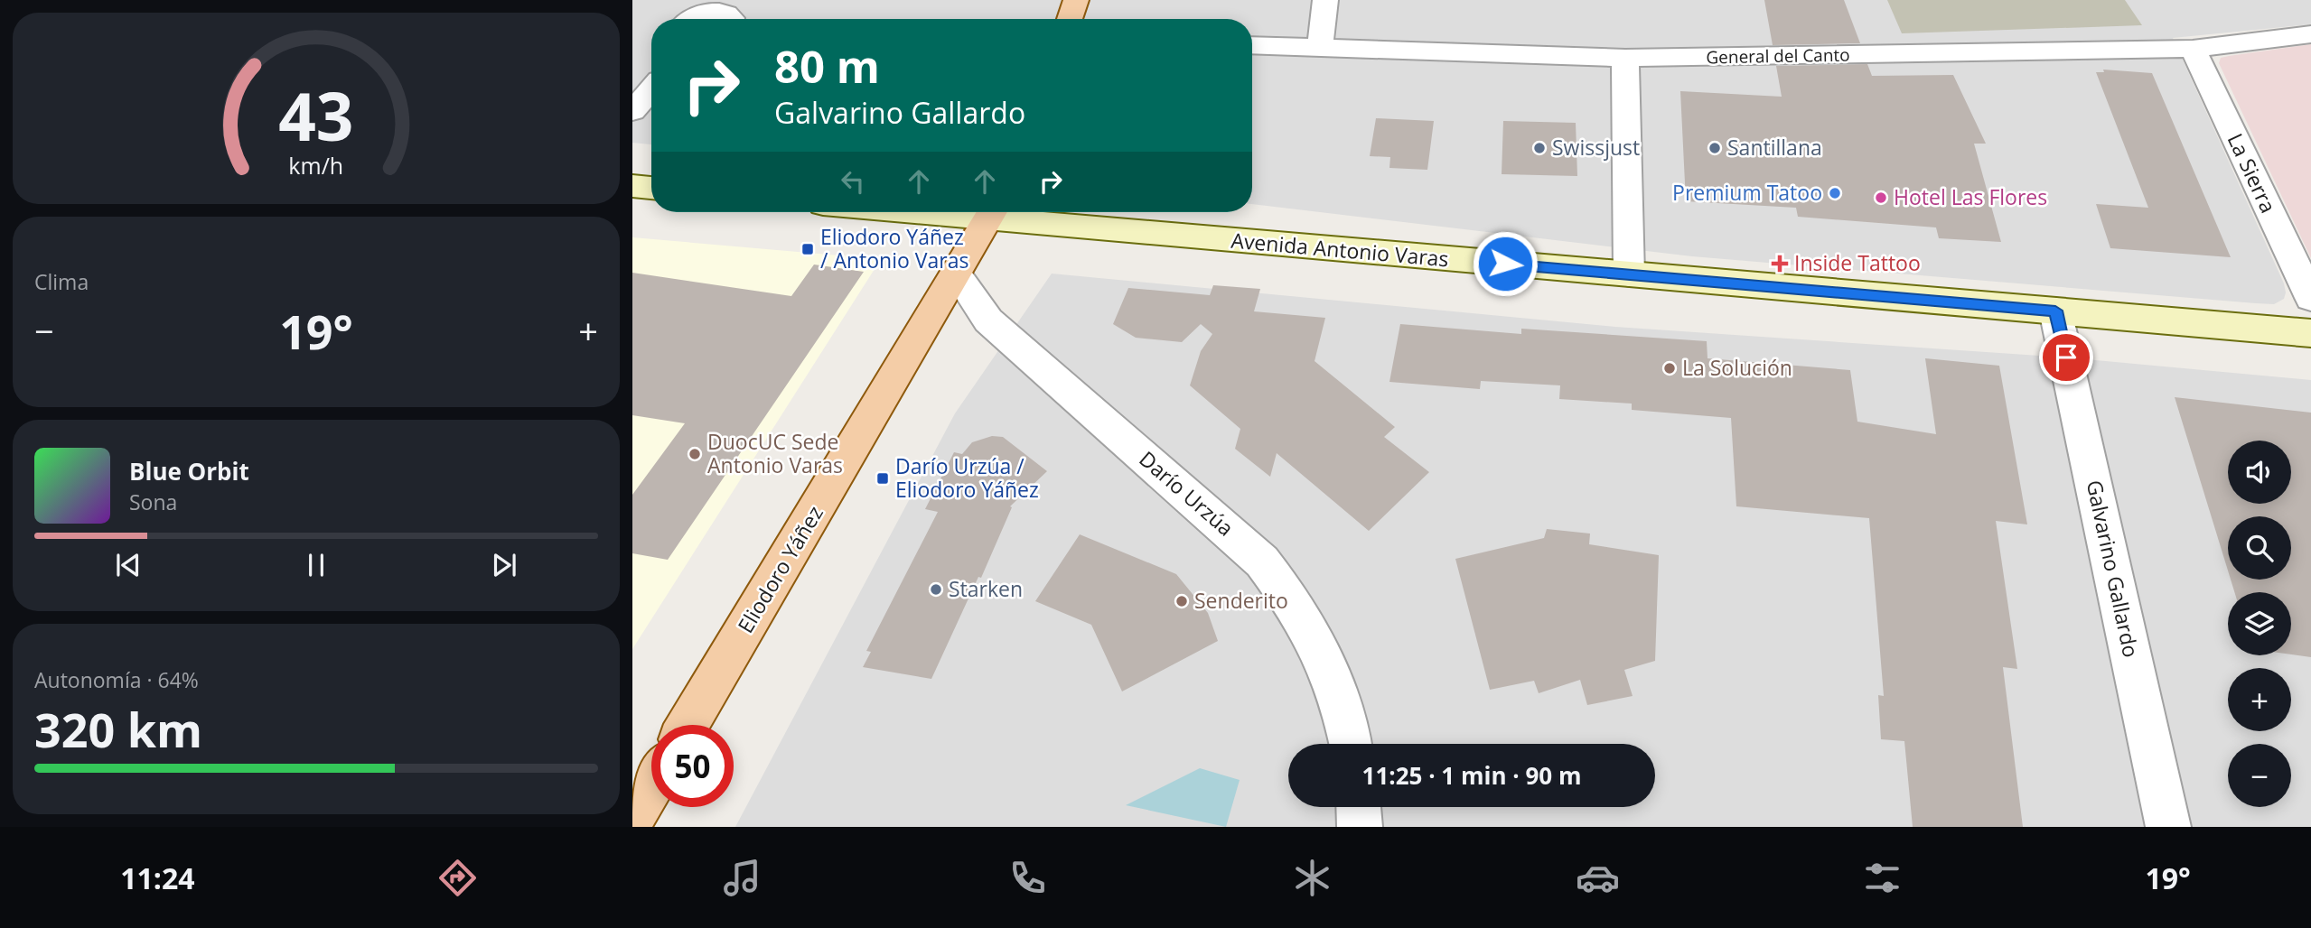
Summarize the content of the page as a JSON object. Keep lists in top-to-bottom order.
{
  "streets": {
    "main road": ["Avenida Antonio Varas", "Eliodoro Yáñez"],
    "street": [
      "General del Canto",
      "La Sierra",
      "Darío Urzúa",
      "Galvarino Gallardo"
    ]
  },
  "crossings": [
    ["General del Canto", "La Sierra"],
    ["Avenida Antonio Varas", "Galvarino Gallardo"],
    ["Darío Urzúa", "Eliodoro Yáñez"]
  ],
  "places": {
    "other": [
      "Swissjust",
      "Santillana",
      "Premium Tatoo",
      "Hotel Las Flores",
      "La Solución",
      "DuocUC Sede Antonio Varas",
      "Starken",
      "Senderito"
    ],
    "transit": ["Eliodoro Yáñez / Antonio Varas", "Darío Urzúa / Eliodoro Yáñez"],
    "health": ["Inside Tattoo"]
  },
  "page": {
    "turn": ["80 m", "Galvarino Gallardo"],
    "tile": [
      "Clima",
      ["Autonomía · 64%", "320 km"]
    ],
    "heat": ["−", "19°", "+"],
    "map_buttons": ["+", "−"],
    "song": ["Blue Orbit", "Sona"],
    "limit": "50",
    "trip": "11:25 · 1 min · 90 m",
    "tabs": ["11:24", "19°"],
    "gauge": ["43", "km/h"]
  }
}
